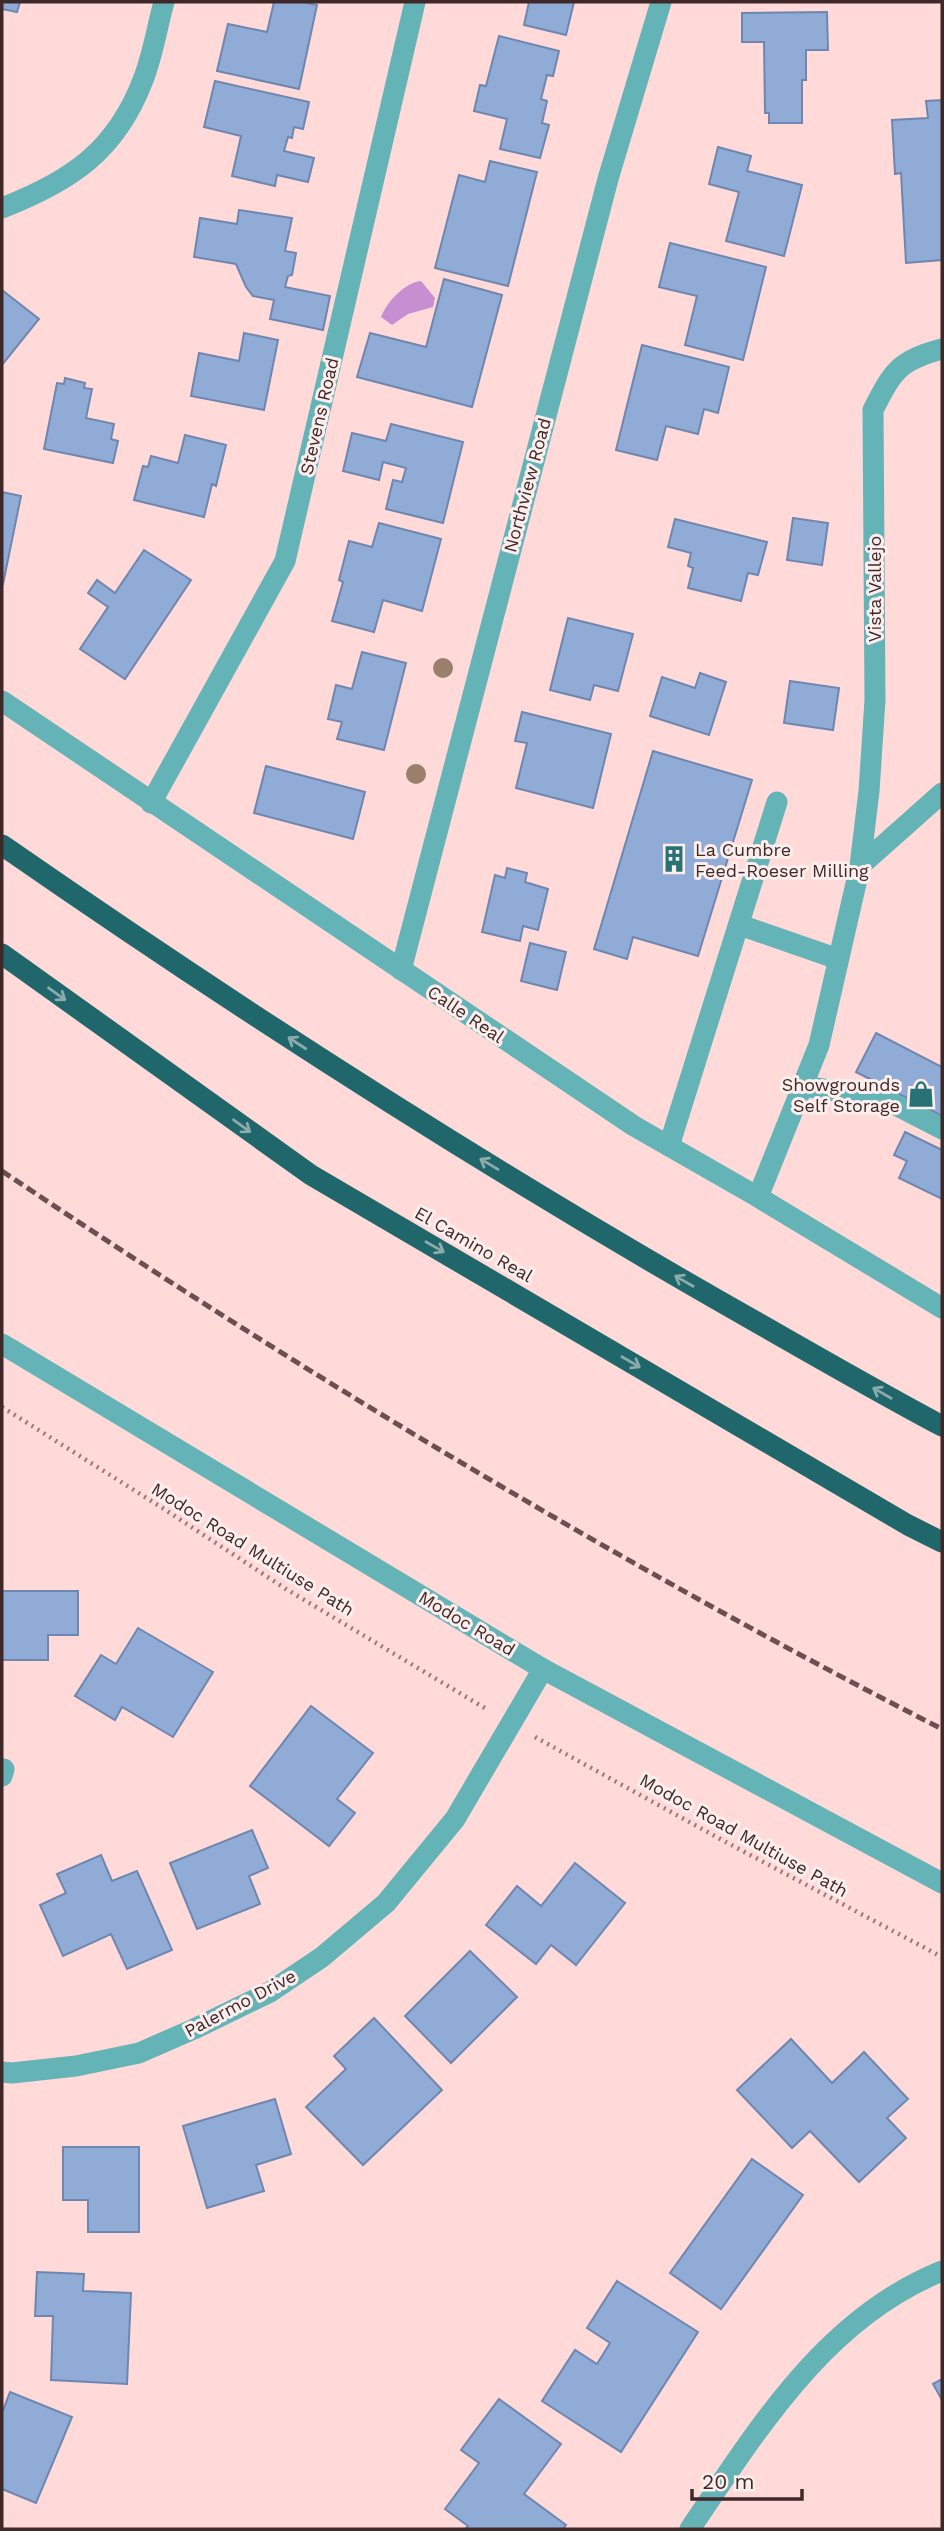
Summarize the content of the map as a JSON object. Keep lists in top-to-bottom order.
{
  "streets": {
    "highway": ["El Camino Real"],
    "street": [
      "Stevens Road",
      "Northview Road",
      "Vista Vallejo",
      "Calle Real",
      "Modoc Road",
      "Palermo Drive"
    ],
    "path": ["Modoc Road Multiuse Path"]
  },
  "crossings": [
    ["Stevens Road", "Calle Real"],
    ["Northview Road", "Calle Real"],
    ["Vista Vallejo", "Calle Real"],
    ["Modoc Road", "Palermo Drive"]
  ],
  "places": {
    "building": ["La Cumbre Feed-Roeser Milling"],
    "shop": ["Showgrounds Self Storage"]
  },
  "scale_bar": "20 m"
}
